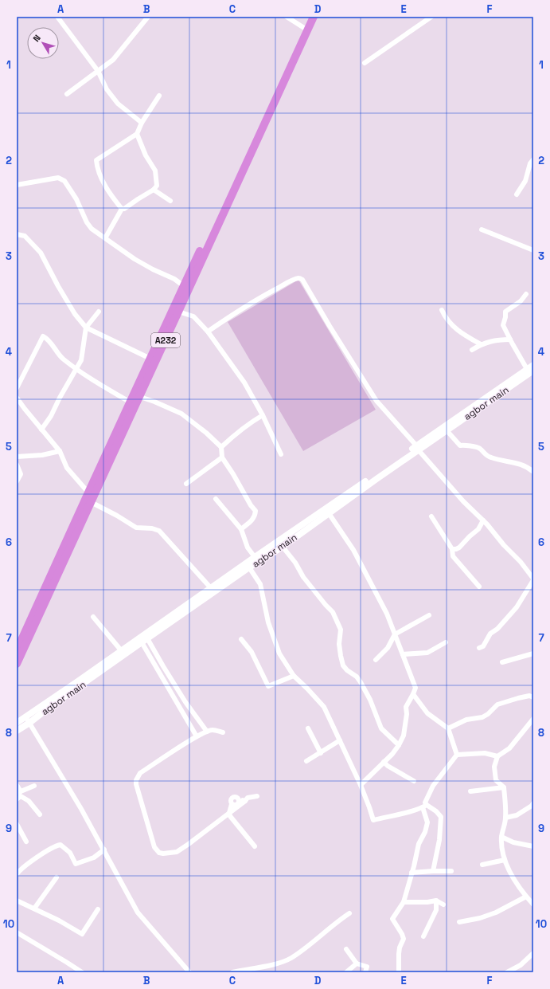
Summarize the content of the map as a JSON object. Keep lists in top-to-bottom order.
{
  "streets": {
    "highway": ["A232"],
    "main road": ["agbor main"]
  },
  "north": "top left",
  "grid": {
    "columns": [
      "A",
      "B",
      "C",
      "D",
      "E",
      "F"
    ],
    "rows": [
      "1",
      "2",
      "3",
      "4",
      "5",
      "6",
      "7",
      "8",
      "9",
      "10"
    ]
  }
}
